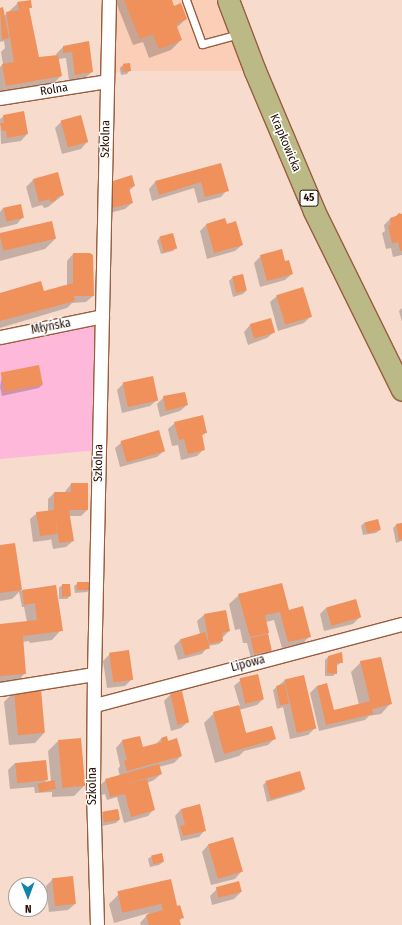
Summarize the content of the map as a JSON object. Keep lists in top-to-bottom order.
{
  "streets": {
    "main road": ["Krapkowicka", "45"],
    "street": [
      "Rolna",
      "Szkolna",
      "Młyńska",
      "Lipowa"
    ]
  },
  "crossings": [
    ["Rolna", "Szkolna"],
    ["Szkolna", "Młyńska"],
    ["Szkolna", "Lipowa"]
  ],
  "north": "bottom"
}
